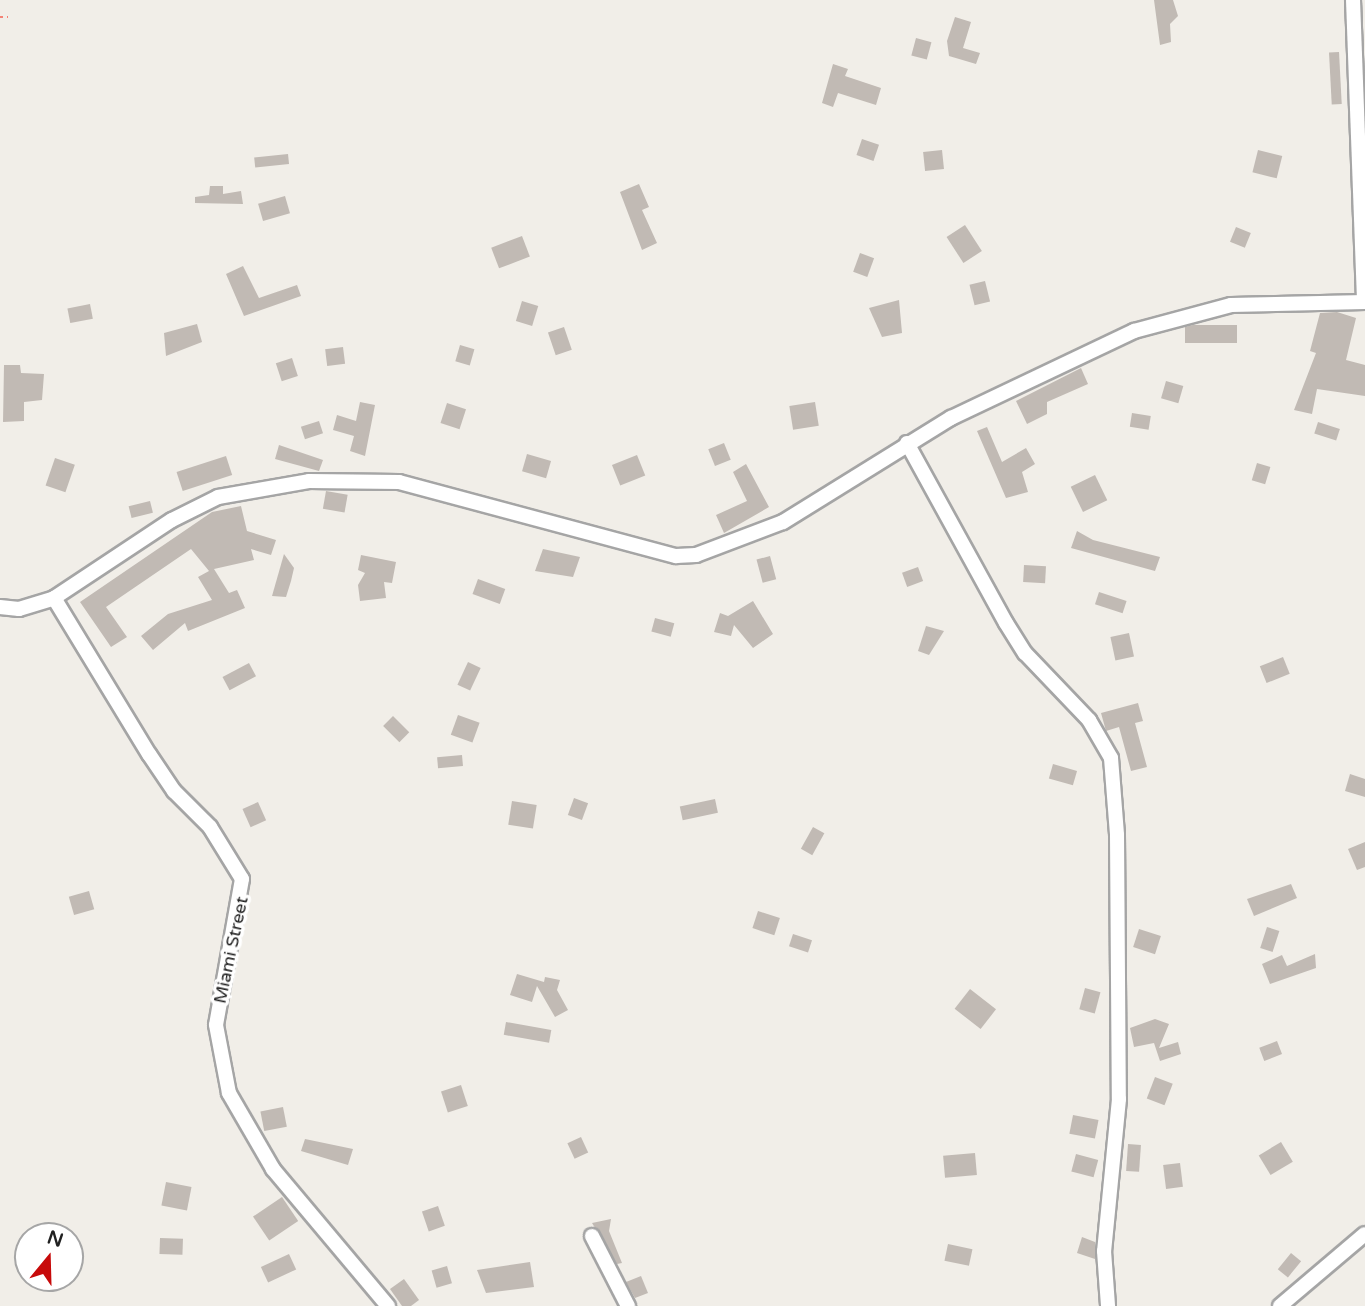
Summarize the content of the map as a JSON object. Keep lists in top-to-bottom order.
{
  "streets": {
    "street": ["Miami Street"]
  },
  "north": "top"
}
